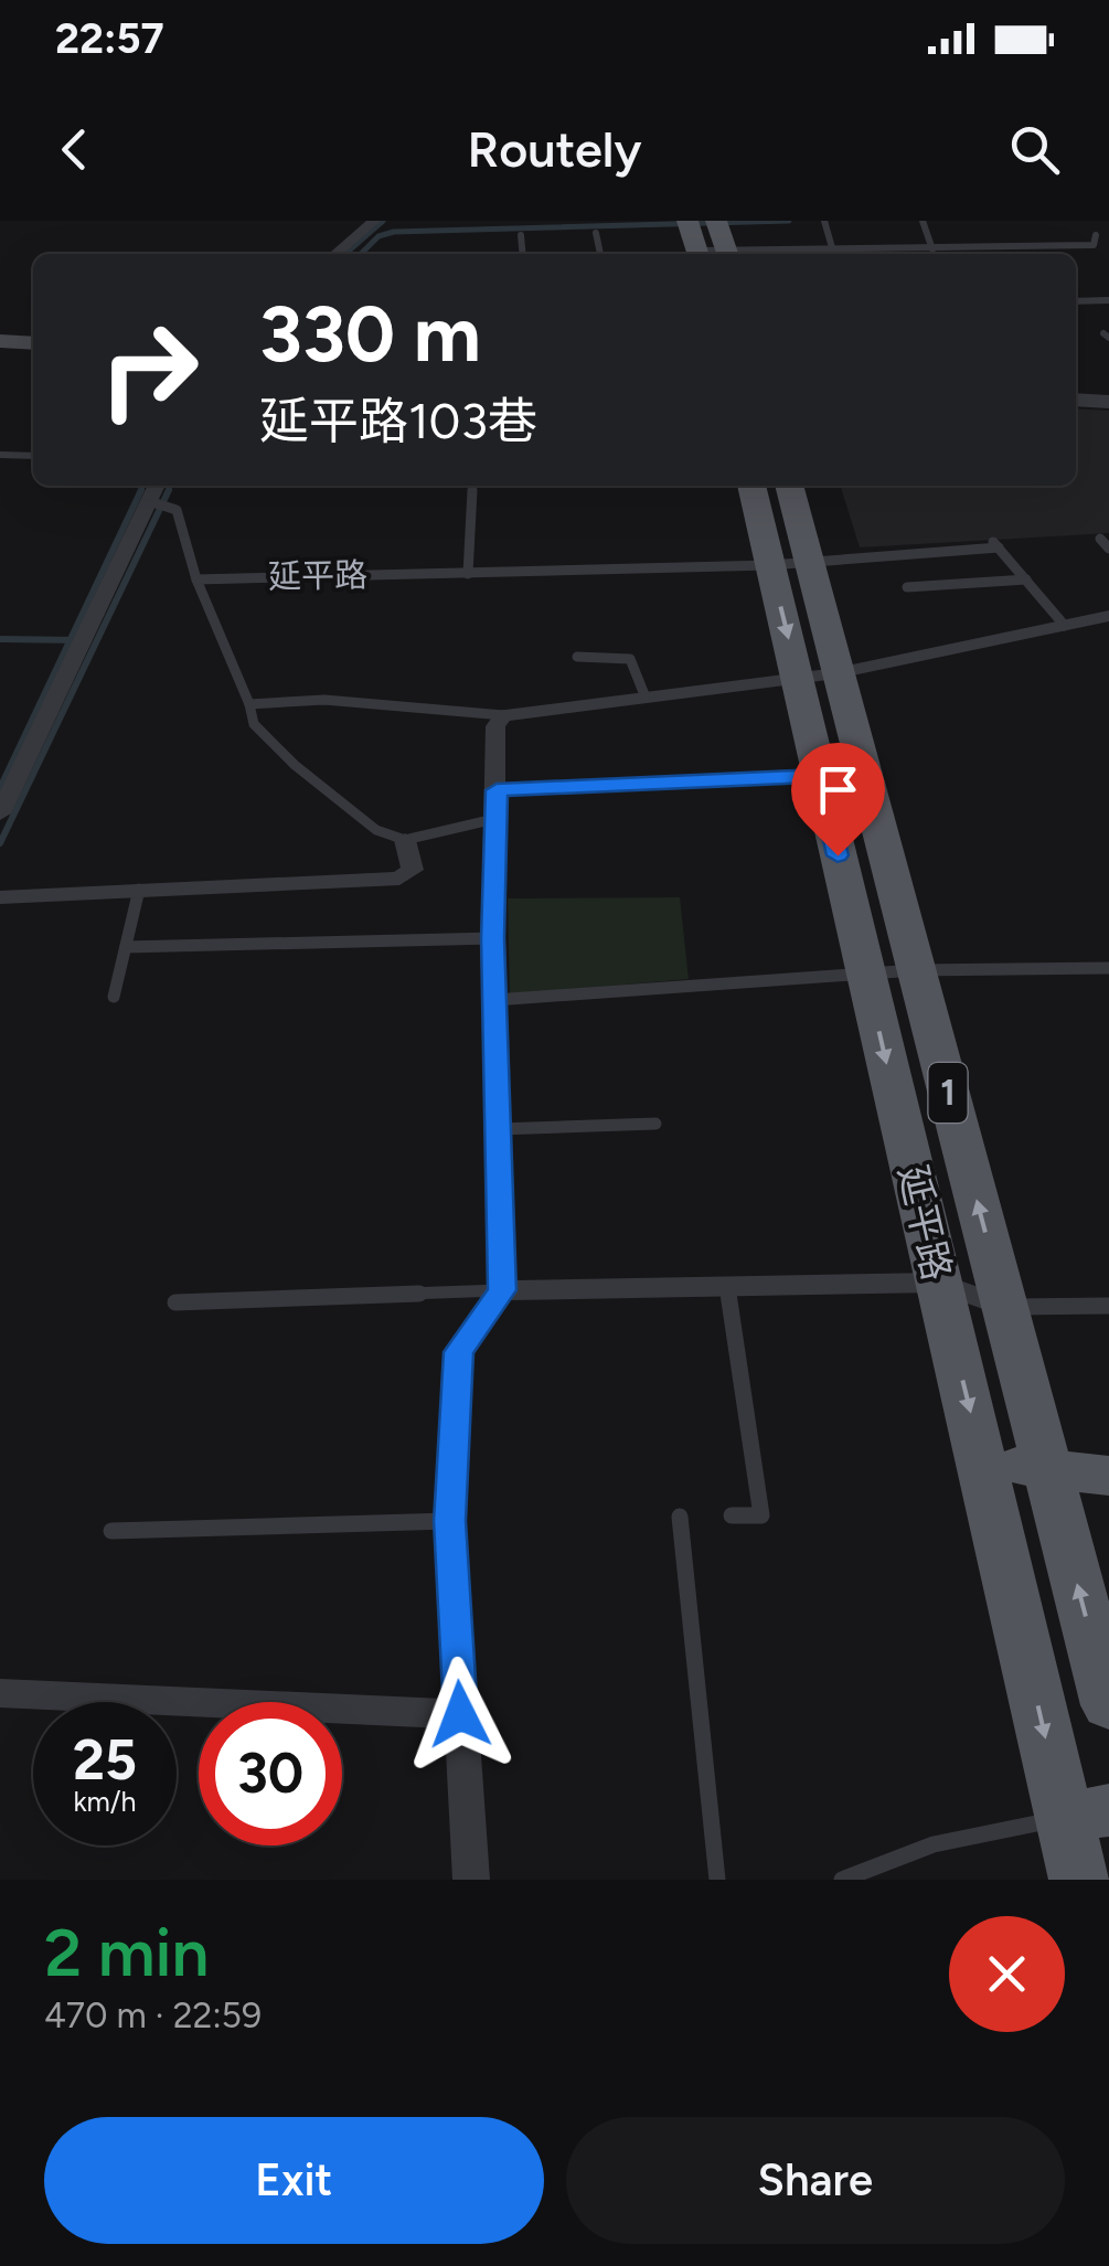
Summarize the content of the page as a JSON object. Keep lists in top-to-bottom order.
{
  "streets": {
    "main road": ["延平路", "1"]
  },
  "page": {
    "status": "22:57",
    "header": "Routely",
    "turn": ["330 m", "延平路103巷"],
    "speed": "25 km/h",
    "limit": "30",
    "heading": ["2 min", "470 m · 22:59"],
    "buttons": ["Exit", "Share"]
  }
}
